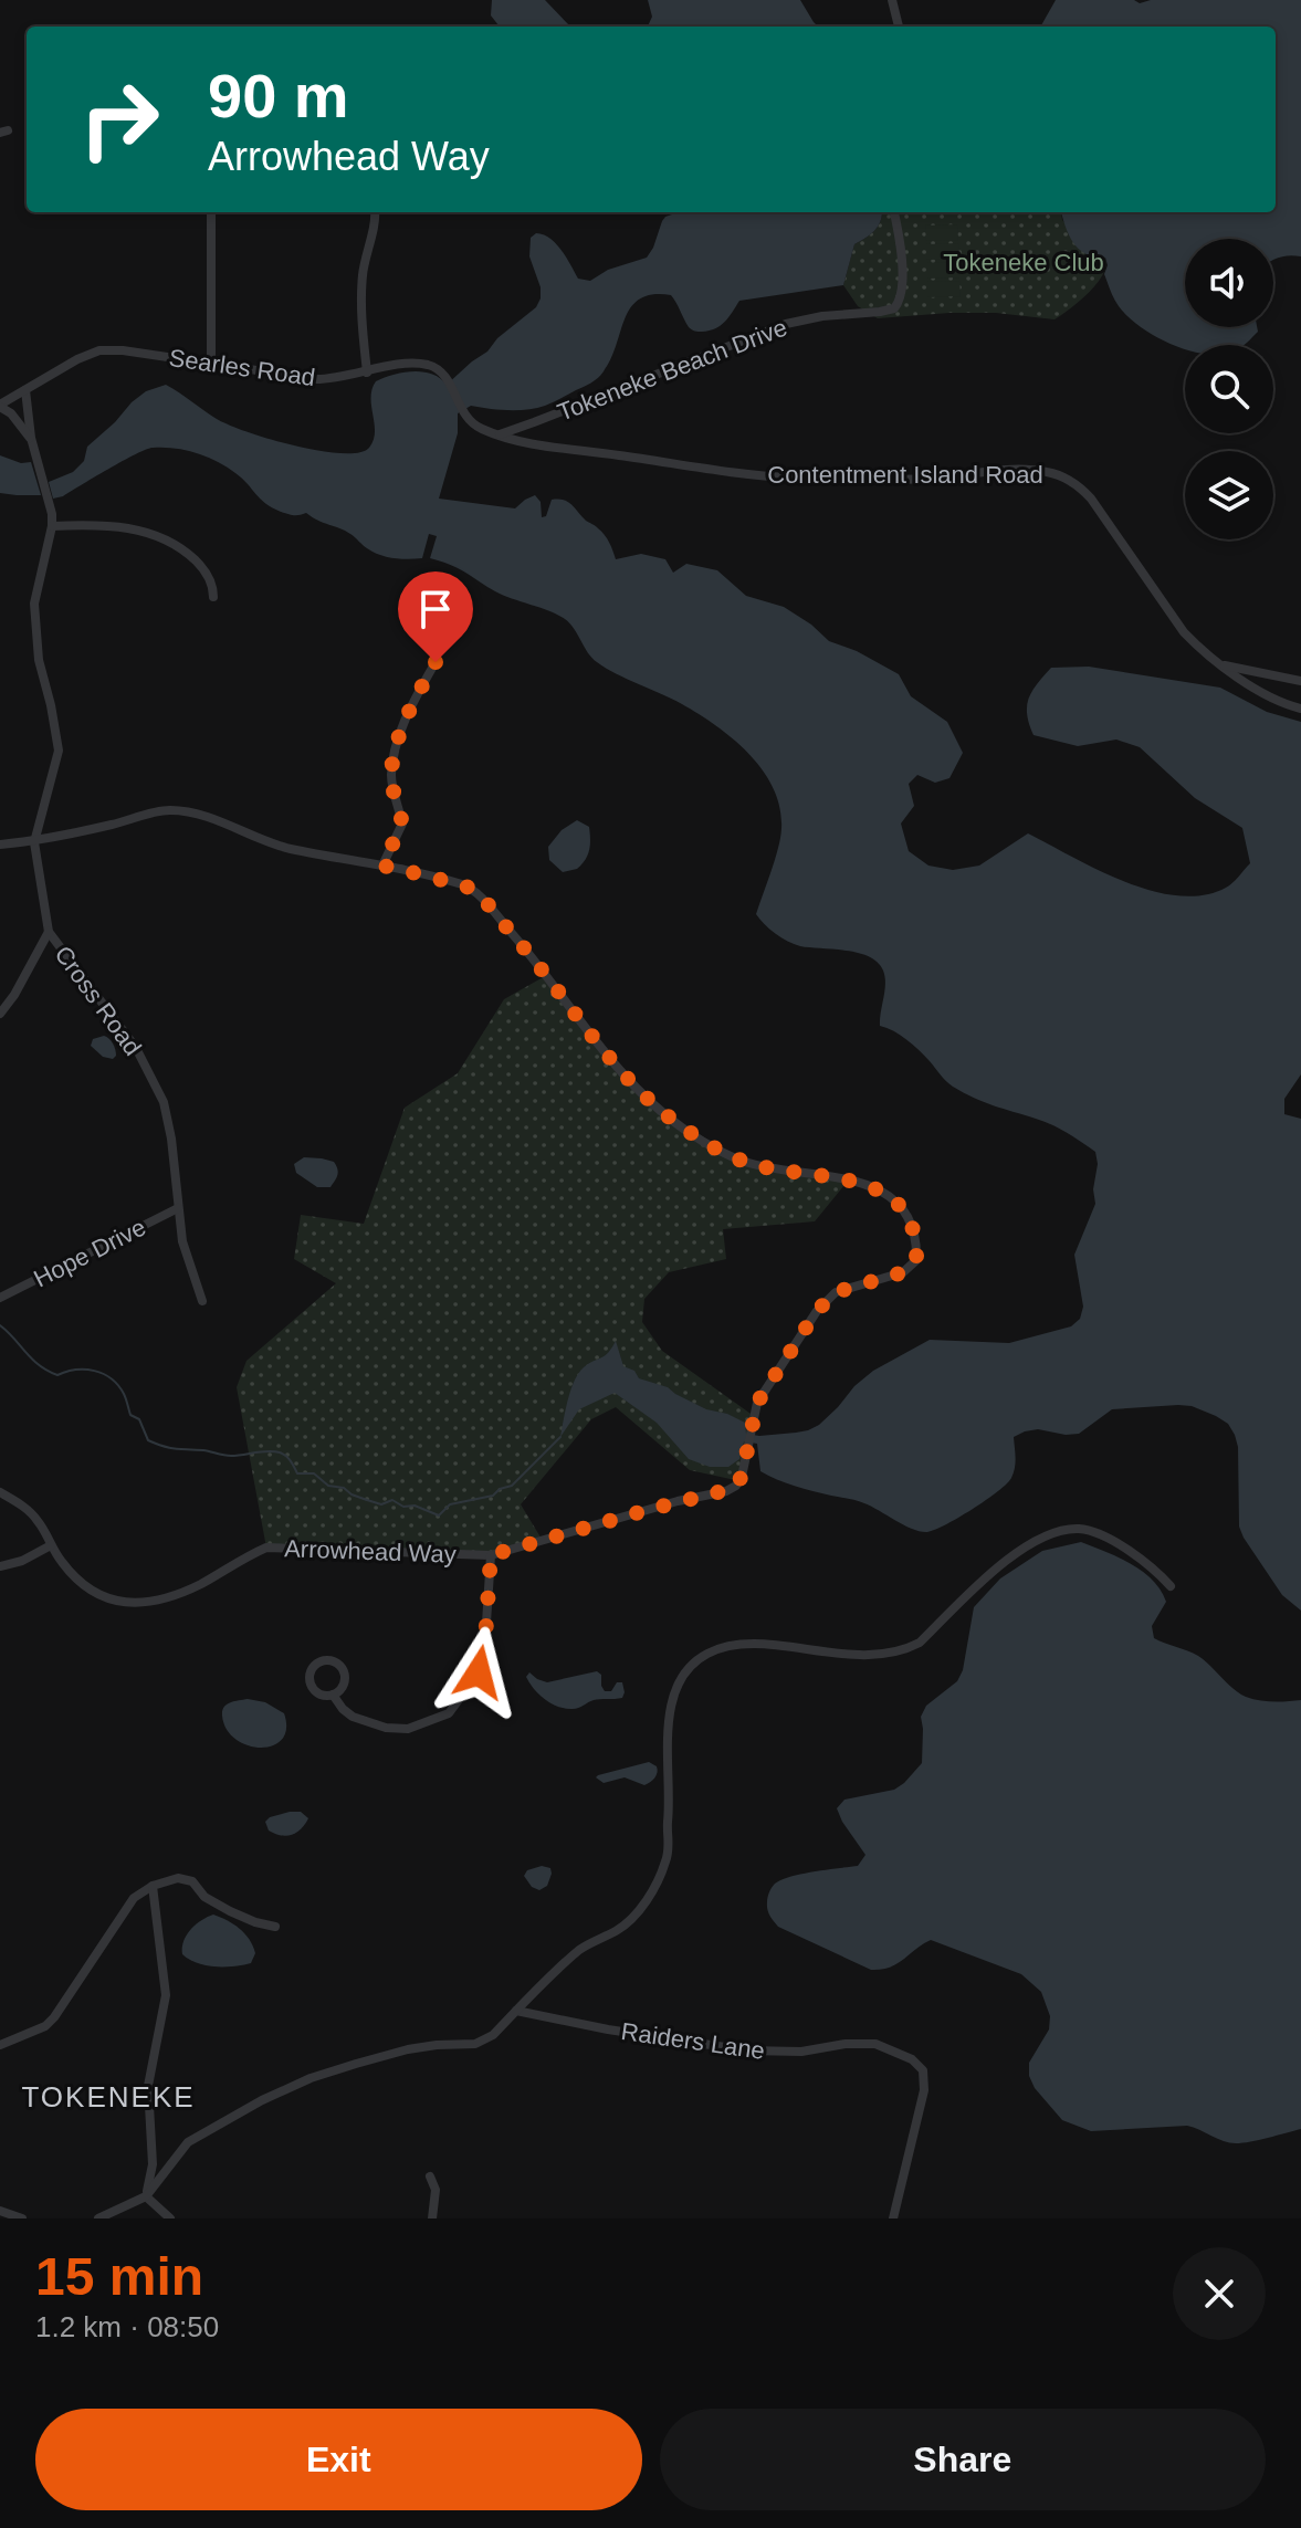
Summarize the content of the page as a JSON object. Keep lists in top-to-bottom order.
{
  "streets": {
    "street": [
      "Searles Road",
      "Tokeneke Beach Drive",
      "Contentment Island Road",
      "Cross Road",
      "Hope Drive",
      "Arrowhead Way",
      "Raiders Lane"
    ]
  },
  "crossings": [
    ["Searles Road", "Contentment Island Road"],
    ["Searles Road", "Cross Road"],
    ["Tokeneke Beach Drive", "Contentment Island Road"],
    ["Cross Road", "Hope Drive"]
  ],
  "districts": ["TOKENEKE"],
  "parks": ["Tokeneke Club"],
  "page": {
    "turn": ["90 m", "Arrowhead Way"],
    "heading": ["15 min", "1.2 km · 08:50"],
    "buttons": ["Exit", "Share"]
  }
}
